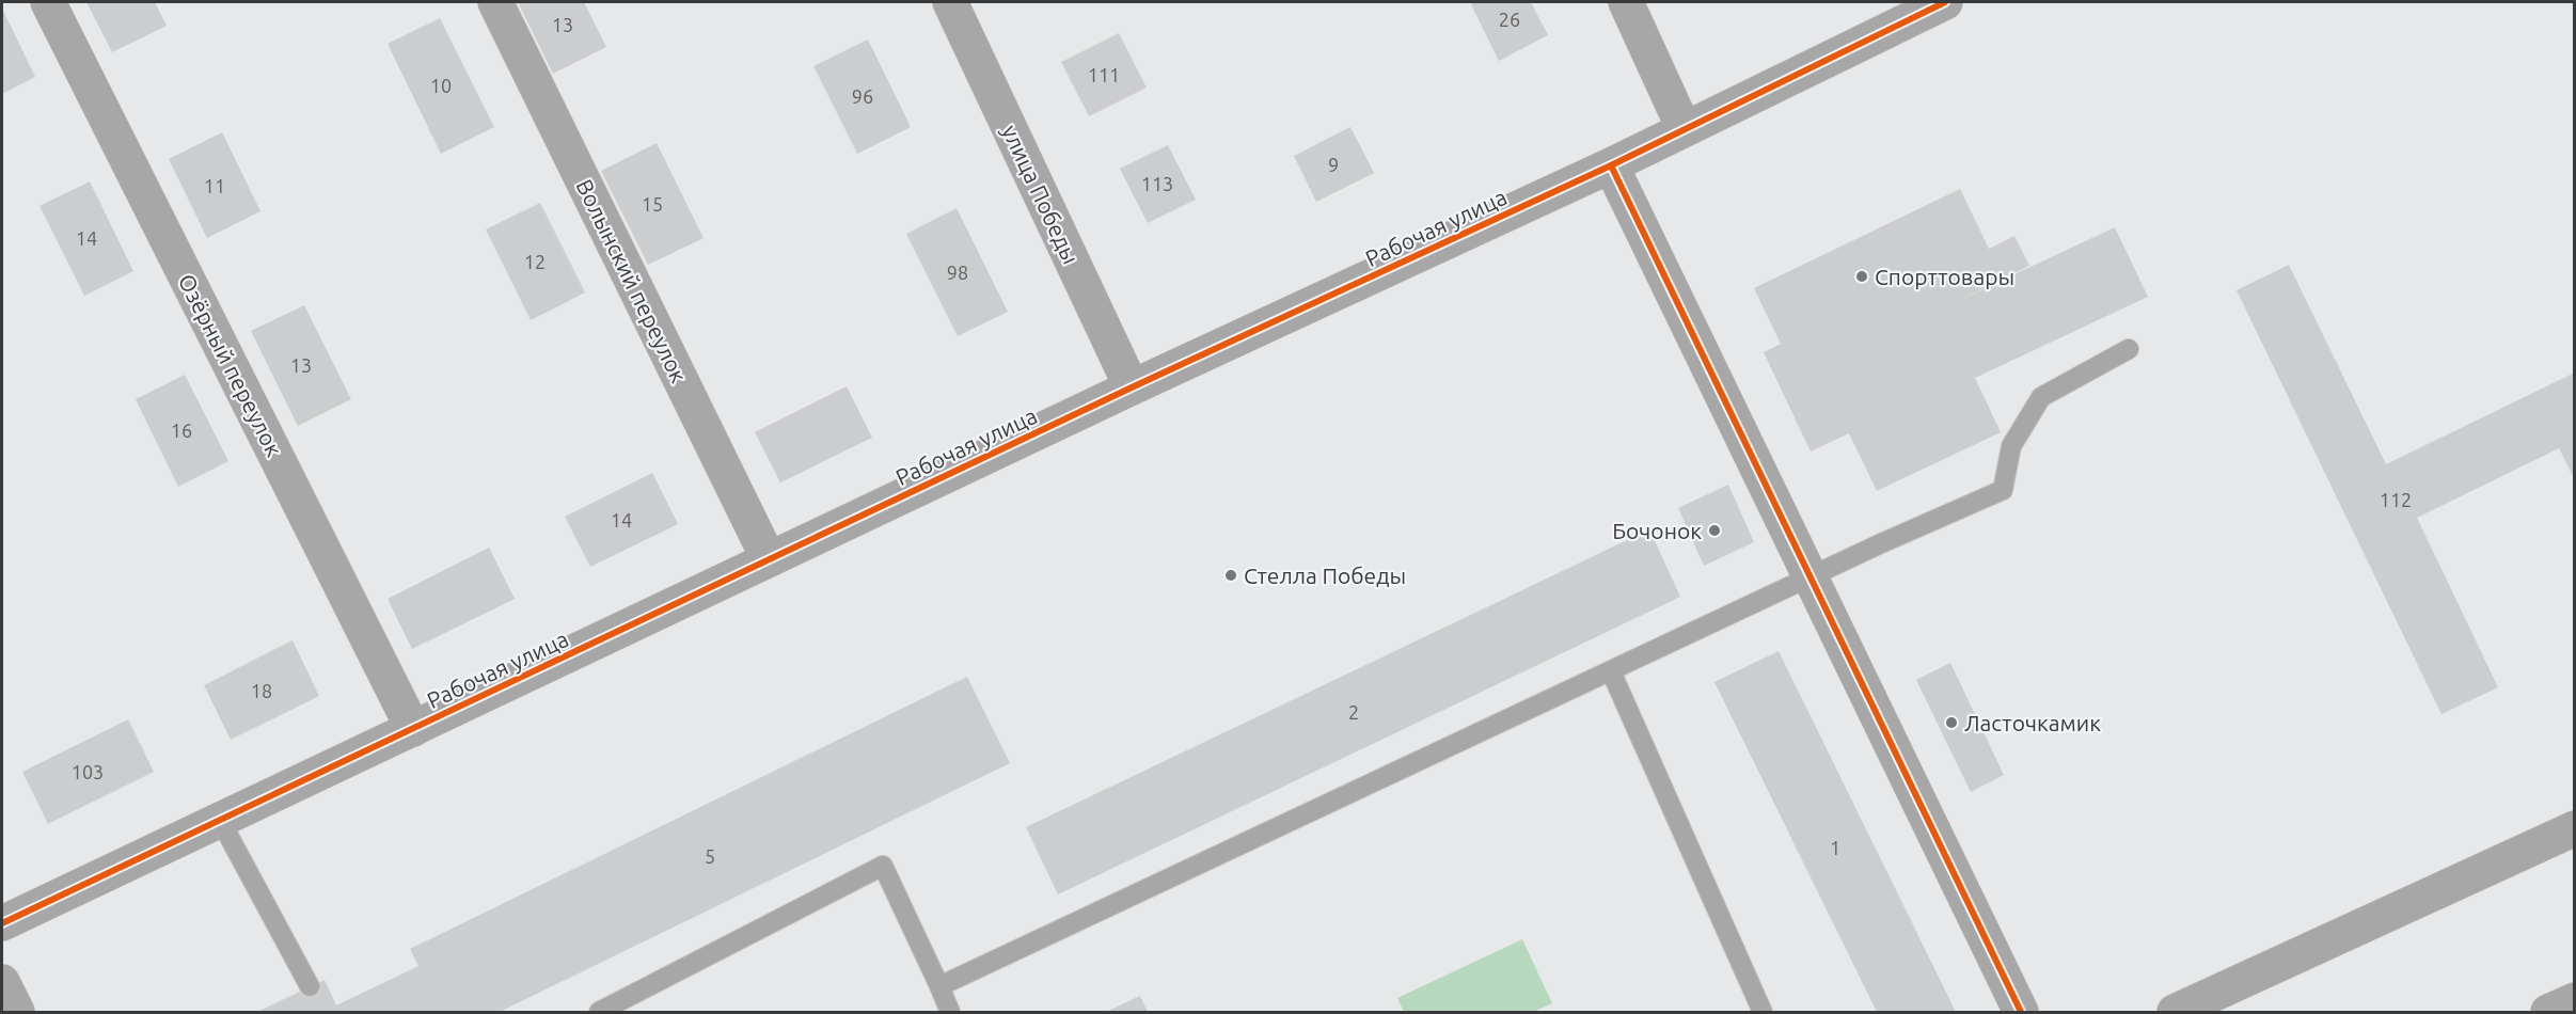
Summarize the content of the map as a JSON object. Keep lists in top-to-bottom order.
{
  "streets": {
    "street": [
      "улица Победы",
      "Рабочая улица",
      "Волынский переулок",
      "Озёрный переулок"
    ]
  },
  "crossings": [
    ["улица Победы", "Рабочая улица"],
    ["Рабочая улица", "Волынский переулок"],
    ["Рабочая улица", "Озёрный переулок"]
  ],
  "places": [
    "Спорттовары",
    "Бочонок",
    "Стелла Победы",
    "Ласточкамик"
  ],
  "house_numbers": [
    "26",
    "13",
    "111",
    "10",
    "96",
    "9",
    "113",
    "11",
    "15",
    "14",
    "12",
    "98",
    "13",
    "16",
    "112",
    "14",
    "18",
    "2",
    "103",
    "1",
    "5"
  ]
}
